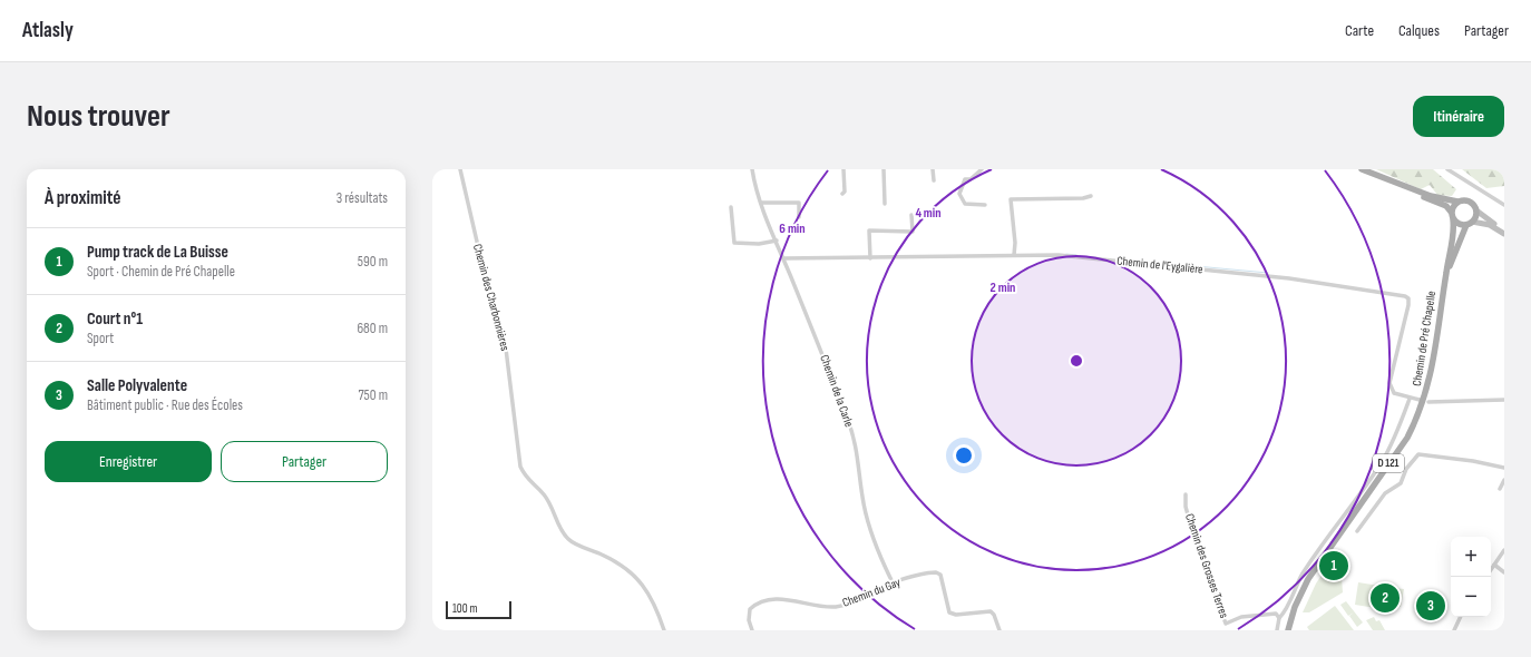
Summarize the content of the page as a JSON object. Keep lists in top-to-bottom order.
{
  "streets": {
    "main road": ["Chemin de Pré Chapelle", "D 121"],
    "street": [
      "Chemin de l'Eygalière",
      "Chemin des Charbonnières",
      "Chemin de la Carle",
      "Chemin des Grosses Terres",
      "Chemin du Gay"
    ]
  },
  "crossings": [
    ["Chemin de l'Eygalière", "Chemin de la Carle"],
    ["Chemin de la Carle", "Chemin du Gay"]
  ],
  "scale_bar": "100 m",
  "page": {
    "header": "Atlasly",
    "nav": ["Carte", "Calques", "Partager"],
    "buttons": [
      "Itinéraire",
      ["Enregistrer", "Partager"]
    ],
    "title": "Nous trouver",
    "heading": ["À proximité", "3 résultats"],
    "list": [
      {
        "mark": "1",
        "name": "Pump track de La Buisse",
        "note": "Sport · Chemin de Pré Chapelle",
        "value": "590 m"
      },
      {
        "mark": "2",
        "name": "Court n°1",
        "note": "Sport",
        "value": "680 m"
      },
      {
        "mark": "3",
        "name": "Salle Polyvalente",
        "note": "Bâtiment public · Rue des Écoles",
        "value": "750 m"
      }
    ],
    "map_buttons": ["+", "−"],
    "pins": ["1", "2", "3"],
    "scale": "100 m"
  },
  "rings": ["4 min", "6 min", "2 min"]
}
